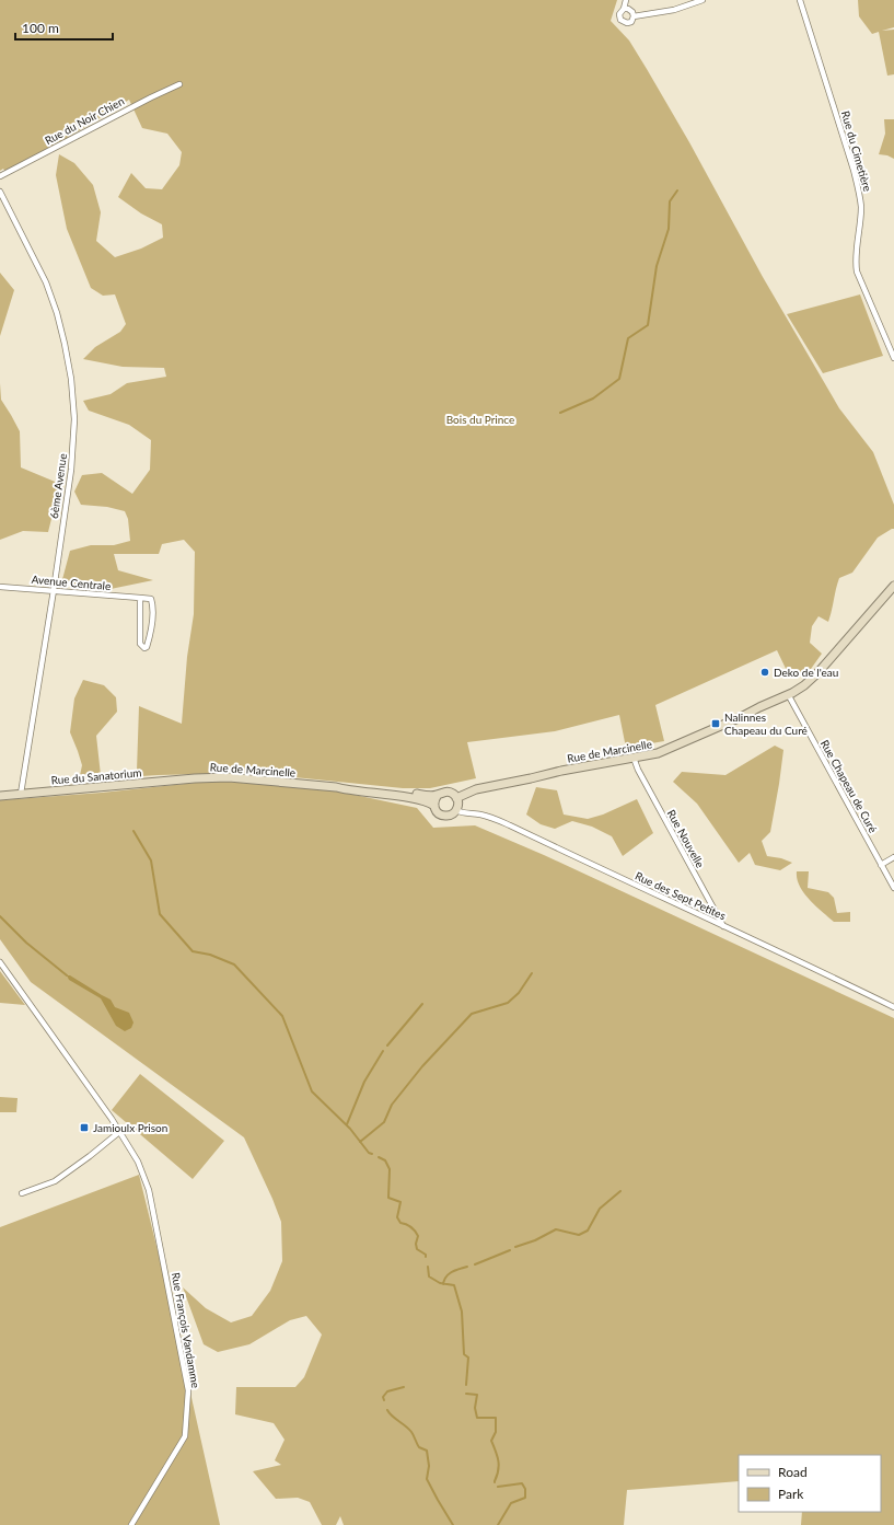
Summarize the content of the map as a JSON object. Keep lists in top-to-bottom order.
{
  "streets": {
    "street": [
      "Rue du Noir Chien",
      "Rue du Cimetière",
      "6ème Avenue",
      "Avenue Centrale",
      "Rue de Marcinelle",
      "Rue du Sanatorium",
      "Rue Chapeau de Curé",
      "Rue Nouvelle",
      "Rue des Sept Petites",
      "Rue François Vandamme"
    ]
  },
  "crossings": [
    ["6ème Avenue", "Avenue Centrale"],
    ["6ème Avenue", "Rue du Sanatorium"],
    ["Rue de Marcinelle", "Rue du Sanatorium"],
    ["Rue de Marcinelle", "Rue Chapeau de Curé"],
    ["Rue de Marcinelle", "Rue Nouvelle"],
    ["Rue de Marcinelle", "Rue des Sept Petites"],
    ["Rue Nouvelle", "Rue des Sept Petites"]
  ],
  "parks": ["Bois du Prince"],
  "places": {
    "other": ["Deko de l'eau"],
    "transit": ["Nalinnes Chapeau du Curé", "Jamioulx Prison"]
  },
  "legend": ["Road", "Park"],
  "scale_bar": "100 m"
}
